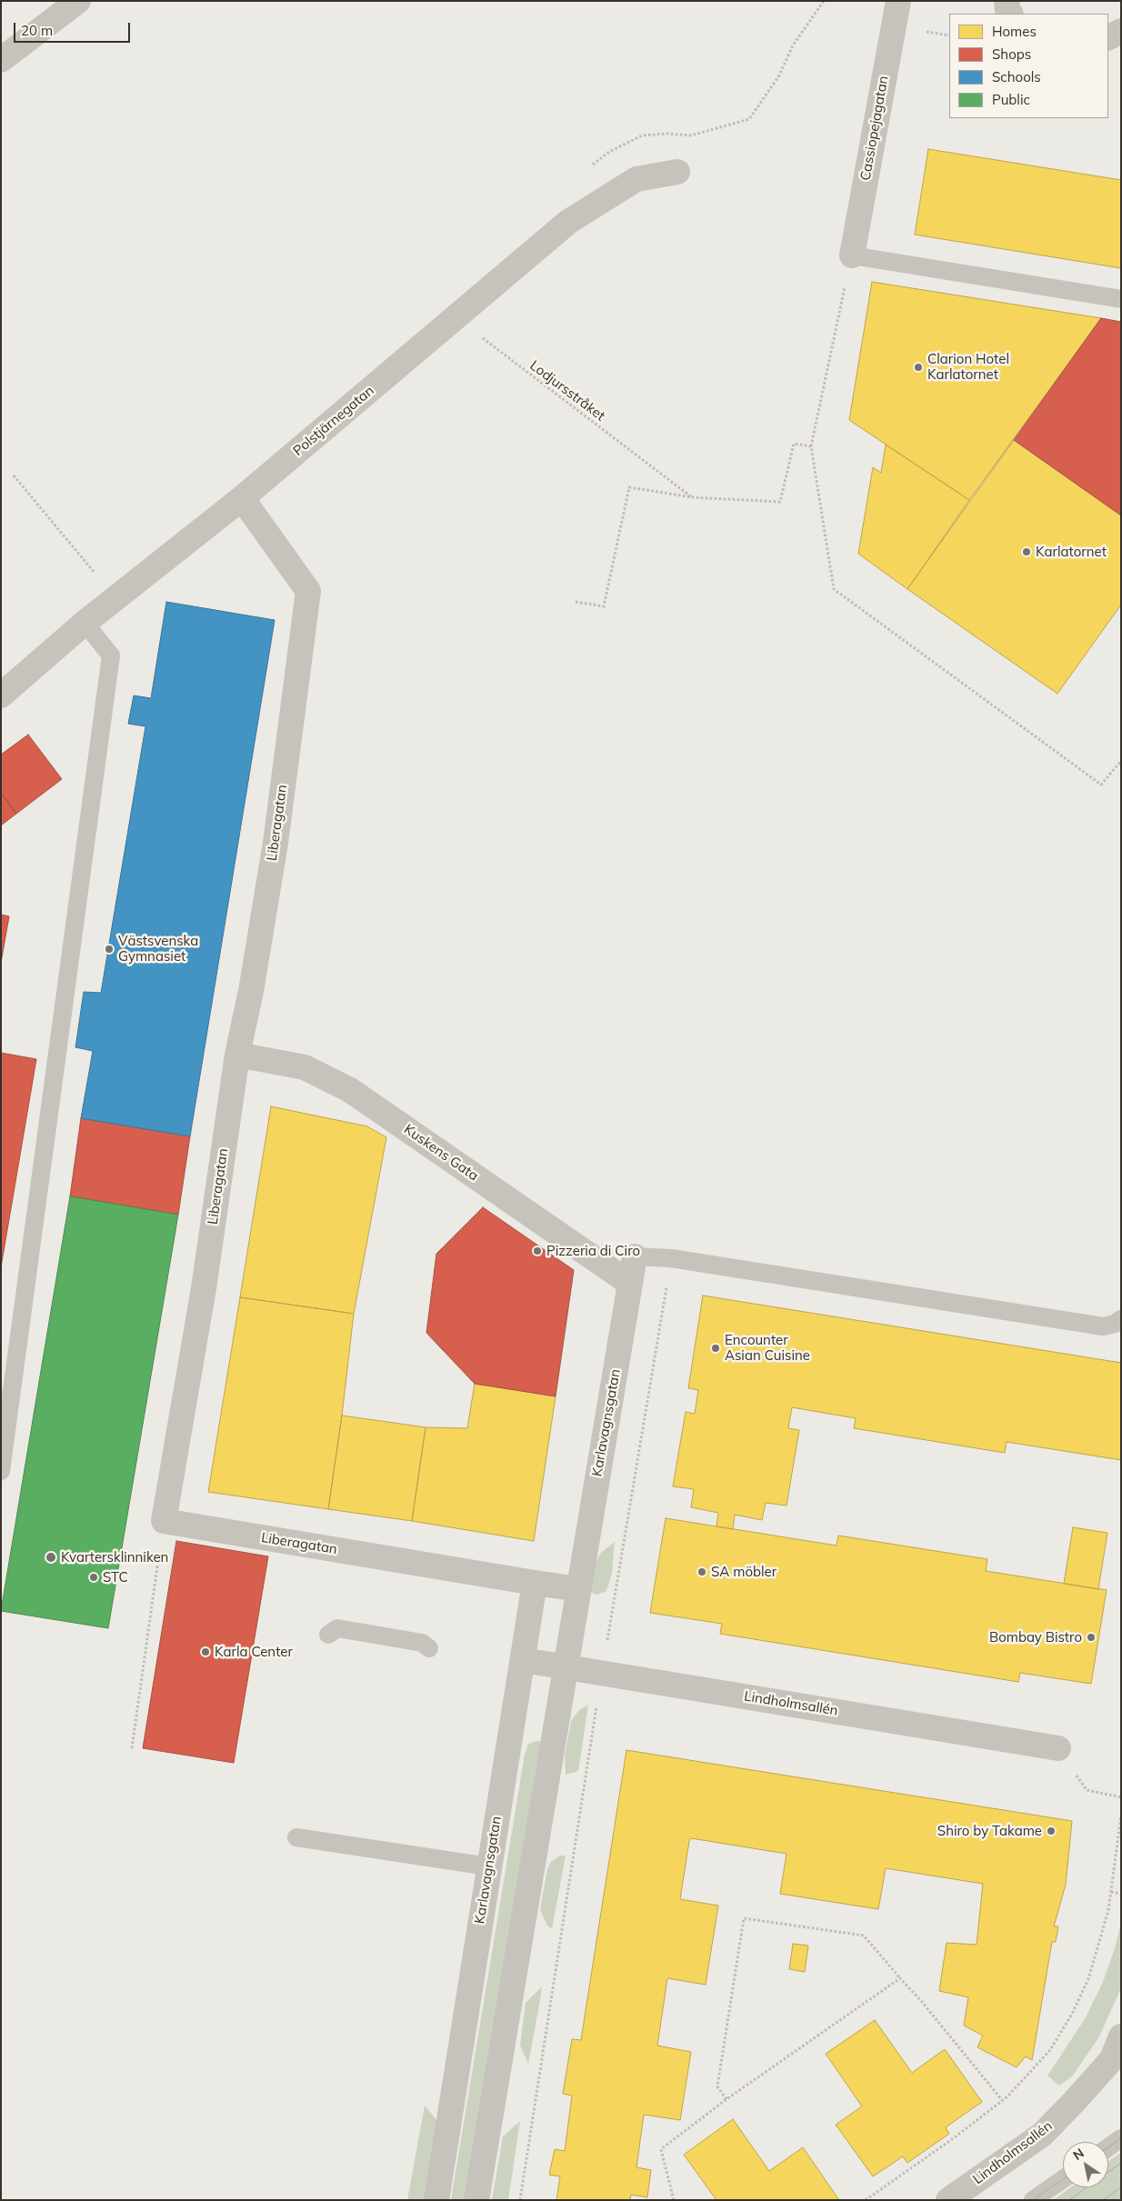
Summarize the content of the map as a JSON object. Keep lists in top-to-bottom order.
{
  "streets": {
    "street": [
      "Cassiopejagatan",
      "Polstjärnegatan",
      "Liberagatan",
      "Kuskens Gata",
      "Karlavagnsgatan",
      "Lindholmsallén"
    ],
    "path": ["Lodjursstråket"]
  },
  "crossings": [
    ["Lodjursstråket", "Polstjärnegatan"],
    ["Polstjärnegatan", "Liberagatan"],
    ["Liberagatan", "Kuskens Gata"],
    ["Liberagatan", "Karlavagnsgatan"],
    ["Kuskens Gata", "Karlavagnsgatan"],
    ["Karlavagnsgatan", "Lindholmsallén"]
  ],
  "places": [
    "Clarion Hotel Karlatornet",
    "Karlatornet",
    "Västsvenska Gymnasiet",
    "Pizzeria di Ciro",
    "Encounter Asian Cuisine",
    "Kvartersklinniken",
    "SA möbler",
    "STC",
    "Bombay Bistro",
    "Karla Center",
    "Shiro by Takame"
  ],
  "legend": [
    "Homes",
    "Shops",
    "Schools",
    "Public"
  ],
  "scale_bar": "20 m",
  "north": "top left"
}
